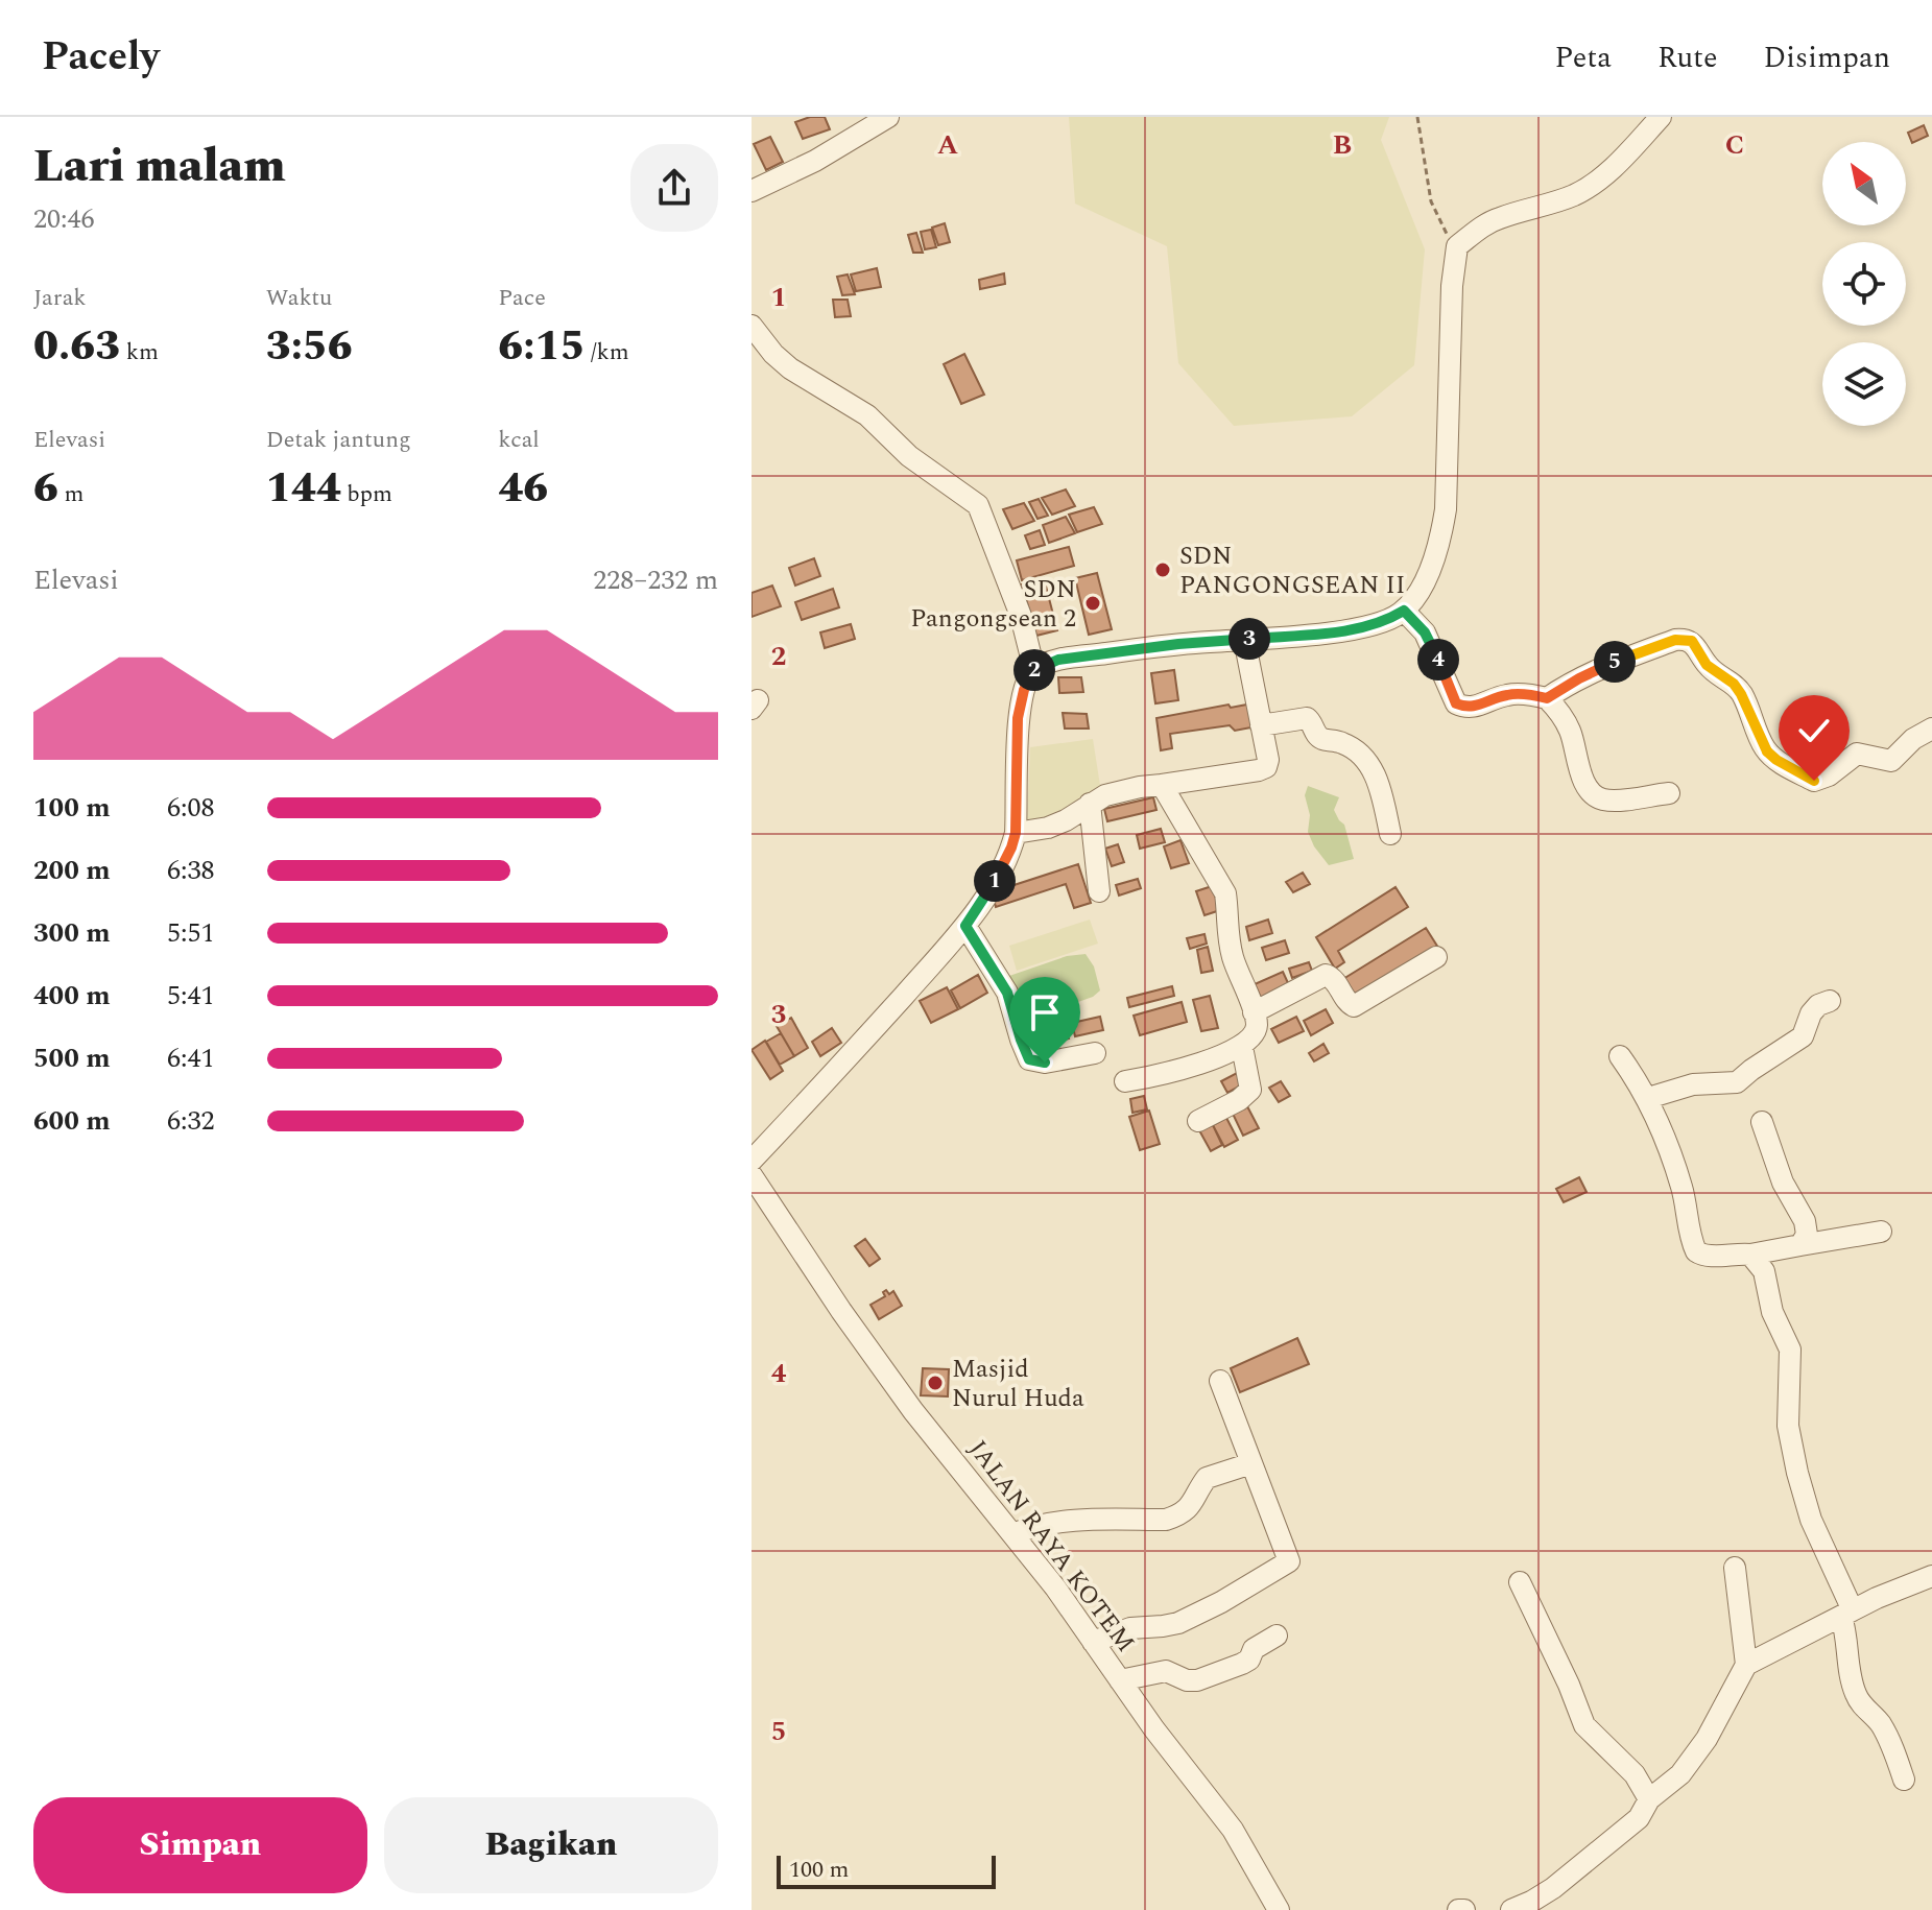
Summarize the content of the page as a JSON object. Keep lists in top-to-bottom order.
{
  "streets": {
    "street": ["JALAN RAYA KOTEM"]
  },
  "places": ["SDN PANGONGSEAN II", "SDN Pangongsean 2", "Masjid Nurul Huda"],
  "scale_bar": "100 m",
  "north": "top left",
  "page": {
    "header": "Pacely",
    "nav": ["Peta", "Rute", "Disimpan"],
    "heading": ["Lari malam", "20:46"],
    "stats": [
      ["Jarak", "0.63 km"],
      ["Waktu", "3:56"],
      ["Pace", "6:15 /km"],
      ["Elevasi", "6 m"],
      ["Detak jantung", "144 bpm"],
      ["kcal", "46"]
    ],
    "chart": ["Elevasi", "228–232 m"],
    "pins": [
      "3",
      "4",
      "5",
      "2",
      "1"
    ],
    "list": [
      {
        "name": "100 m",
        "note": "6:08"
      },
      {
        "name": "200 m",
        "note": "6:38"
      },
      {
        "name": "300 m",
        "note": "5:51"
      },
      {
        "name": "400 m",
        "note": "5:41"
      },
      {
        "name": "500 m",
        "note": "6:41"
      },
      {
        "name": "600 m",
        "note": "6:32"
      }
    ],
    "buttons": ["Simpan", "Bagikan"],
    "scale": "100 m"
  },
  "grid": {
    "columns": ["A", "B", "C"],
    "rows": [
      "1",
      "2",
      "3",
      "4",
      "5"
    ]
  }
}
